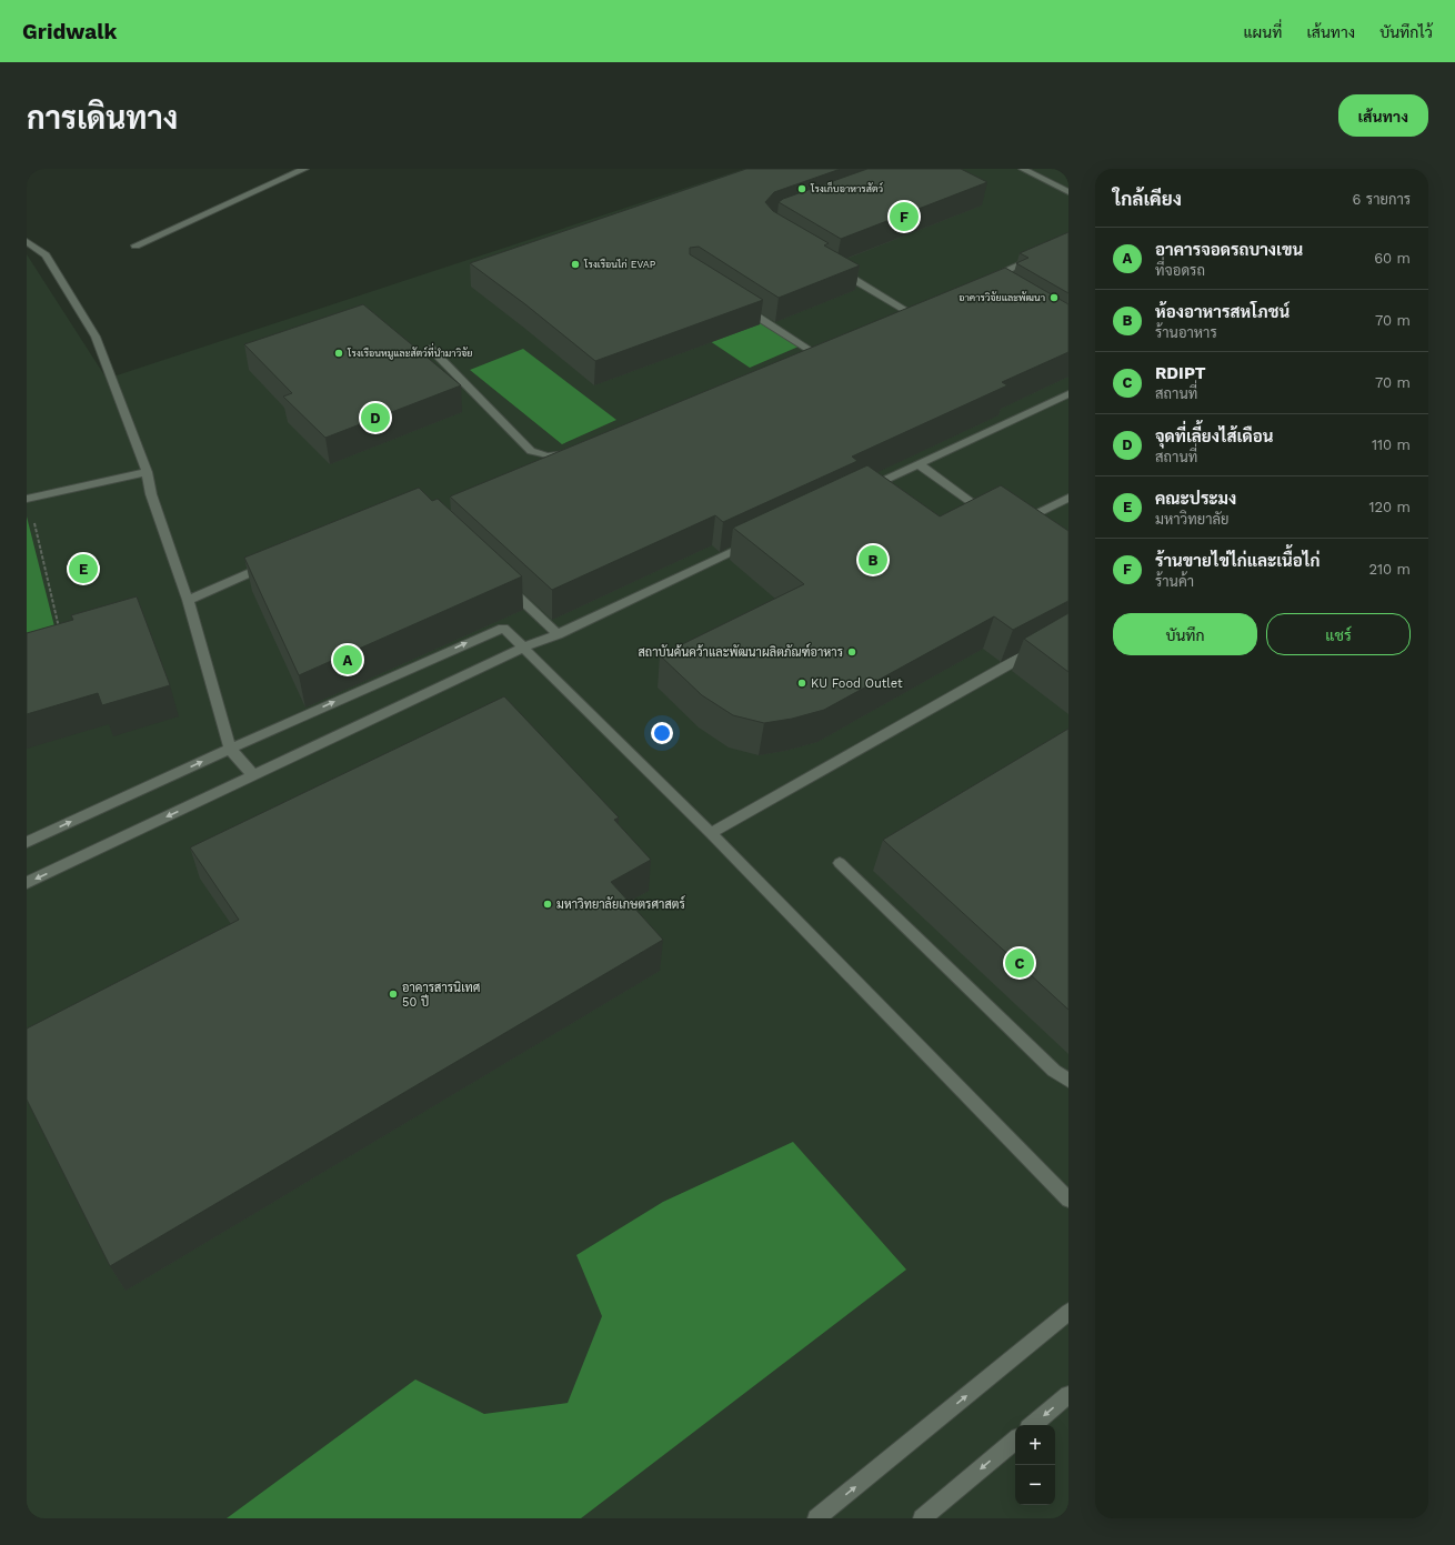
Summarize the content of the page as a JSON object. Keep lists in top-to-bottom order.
{
  "places": [
    "โรงเก็บอาหารสัตว์",
    "โรงเรือนไก่ EVAP",
    "อาคารวิจัยและพัฒนา",
    "โรงเรือนหมูและสัตว์ที่นำมาวิจัย",
    "สถาบันค้นคว้าและพัฒนาผลิตภัณฑ์อาหาร",
    "KU Food Outlet",
    "มหาวิทยาลัยเกษตรศาสตร์",
    "อาคารสารนิเทศ 50 ปี"
  ],
  "page": {
    "header": "Gridwalk",
    "nav": ["แผนที่", "เส้นทาง", "บันทึกไว้"],
    "buttons": [
      "เส้นทาง",
      ["บันทึก", "แชร์"]
    ],
    "title": "การเดินทาง",
    "heading": ["ใกล้เคียง", "6 รายการ"],
    "pins": [
      "F",
      "D",
      "B",
      "E",
      "A",
      "C"
    ],
    "list": [
      {
        "mark": "A",
        "name": "อาคารจอดรถบางเขน",
        "note": "ที่จอดรถ",
        "value": "60 m"
      },
      {
        "mark": "B",
        "name": "ห้องอาหารสหโภชน์",
        "note": "ร้านอาหาร",
        "value": "70 m"
      },
      {
        "mark": "C",
        "name": "RDIPT",
        "note": "สถานที่",
        "value": "70 m"
      },
      {
        "mark": "D",
        "name": "จุดที่เลี้ยงไส้เดือน",
        "note": "สถานที่",
        "value": "110 m"
      },
      {
        "mark": "E",
        "name": "คณะประมง",
        "note": "มหาวิทยาลัย",
        "value": "120 m"
      },
      {
        "mark": "F",
        "name": "ร้านขายไข่ไก่และเนื้อไก่",
        "note": "ร้านค้า",
        "value": "210 m"
      }
    ],
    "map_buttons": ["+", "−"]
  }
}
